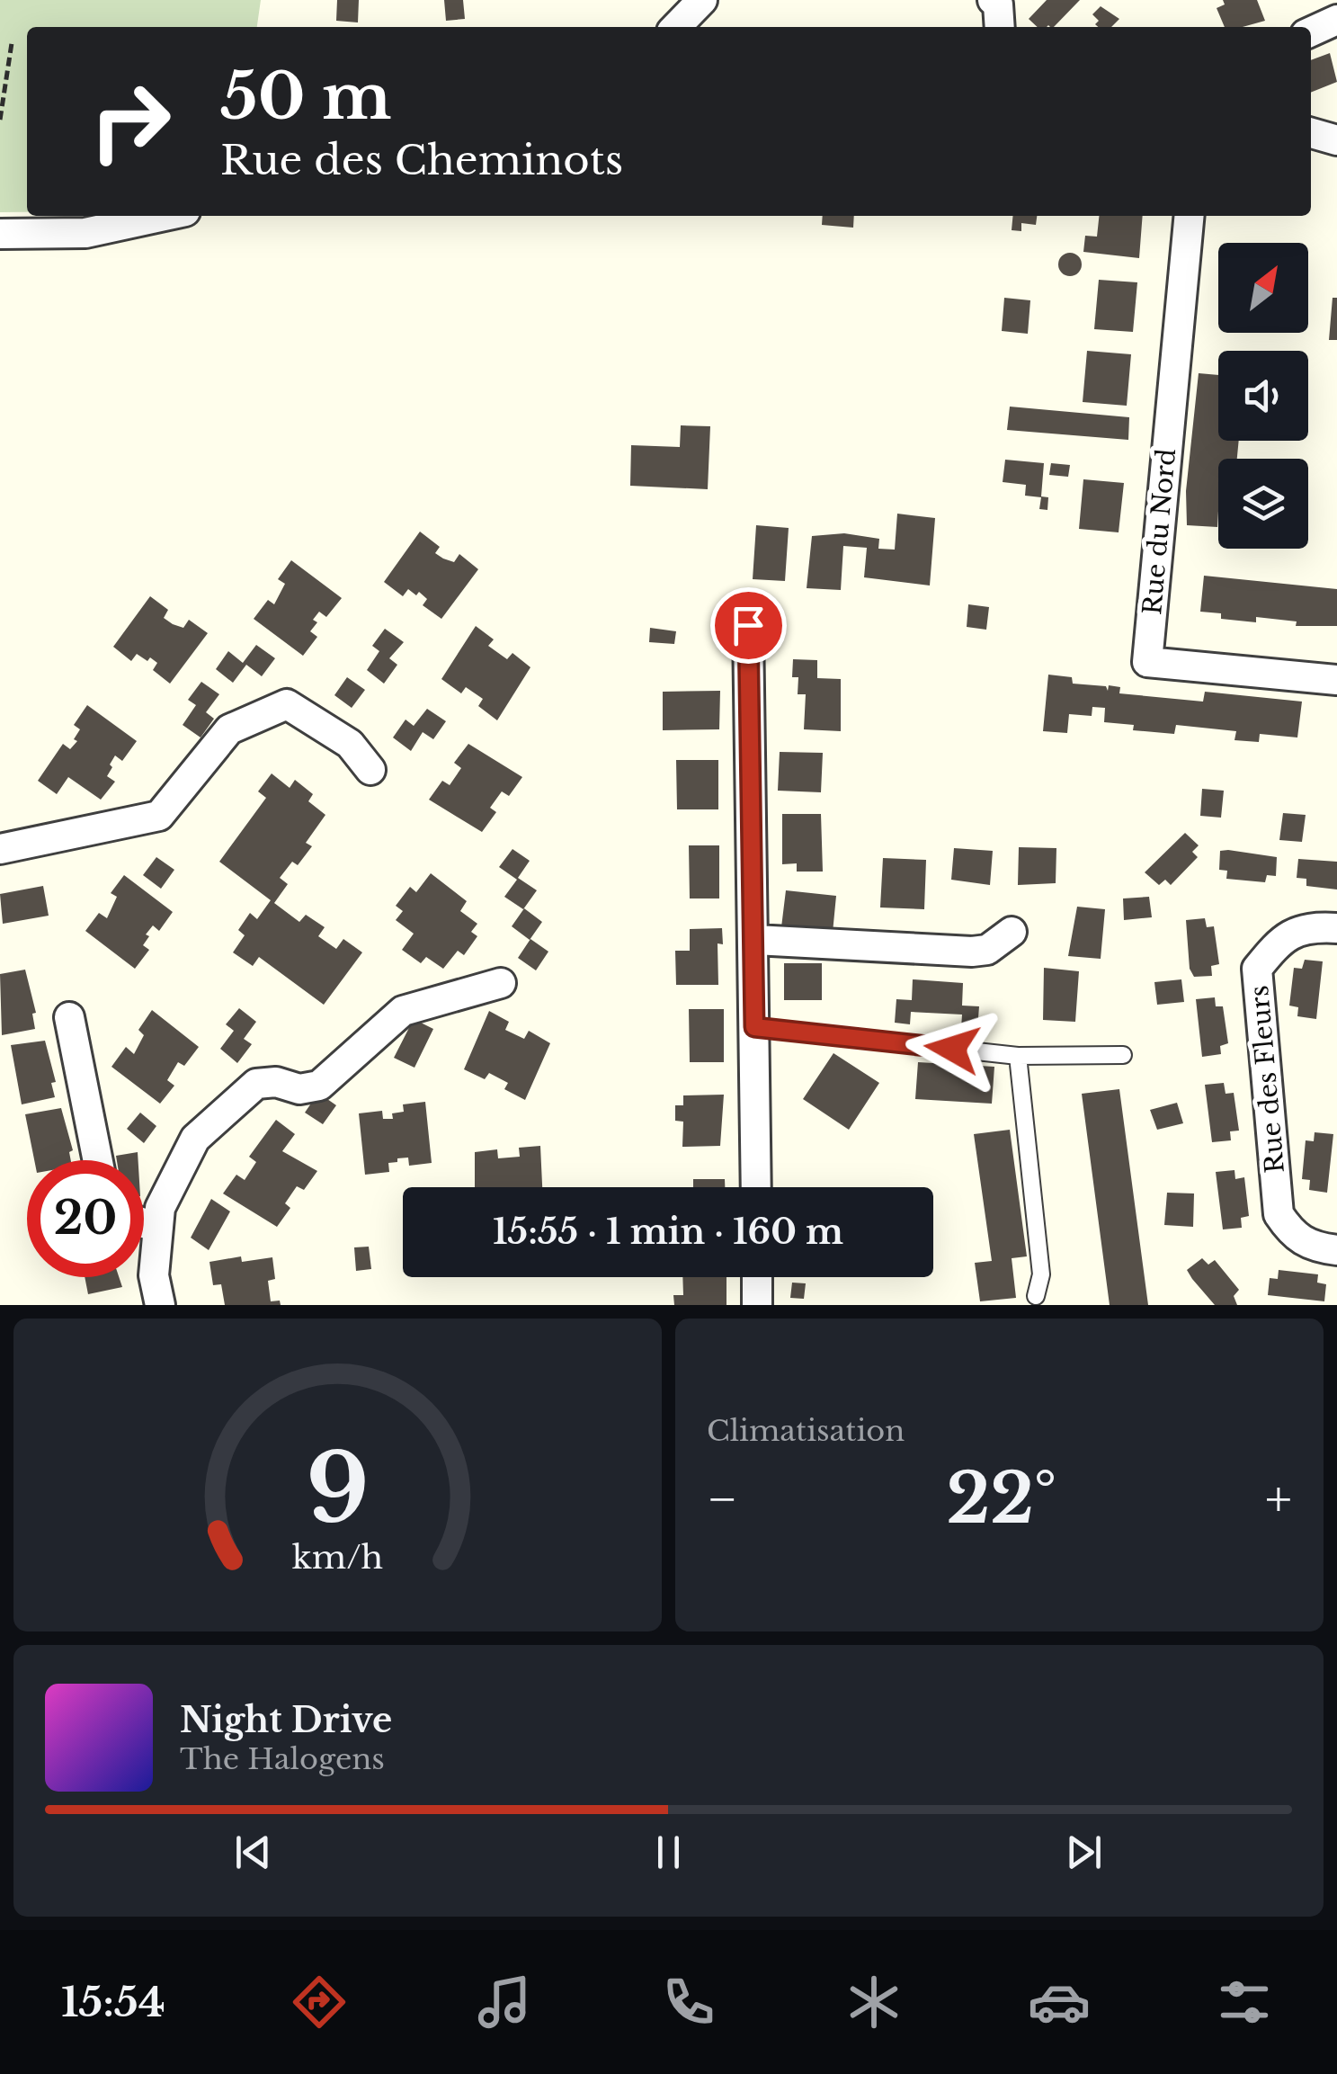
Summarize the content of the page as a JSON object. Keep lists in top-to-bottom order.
{
  "streets": {
    "street": ["Rue du Nord", "Rue des Fleurs"]
  },
  "north": "top right",
  "page": {
    "turn": ["50 m", "Rue des Cheminots"],
    "limit": "20",
    "trip": "15:55 · 1 min · 160 m",
    "tile": "Climatisation",
    "heat": ["−", "22°", "+"],
    "song": ["Night Drive", "The Halogens"],
    "tabs": "15:54",
    "gauge": ["9", "km/h"]
  }
}
